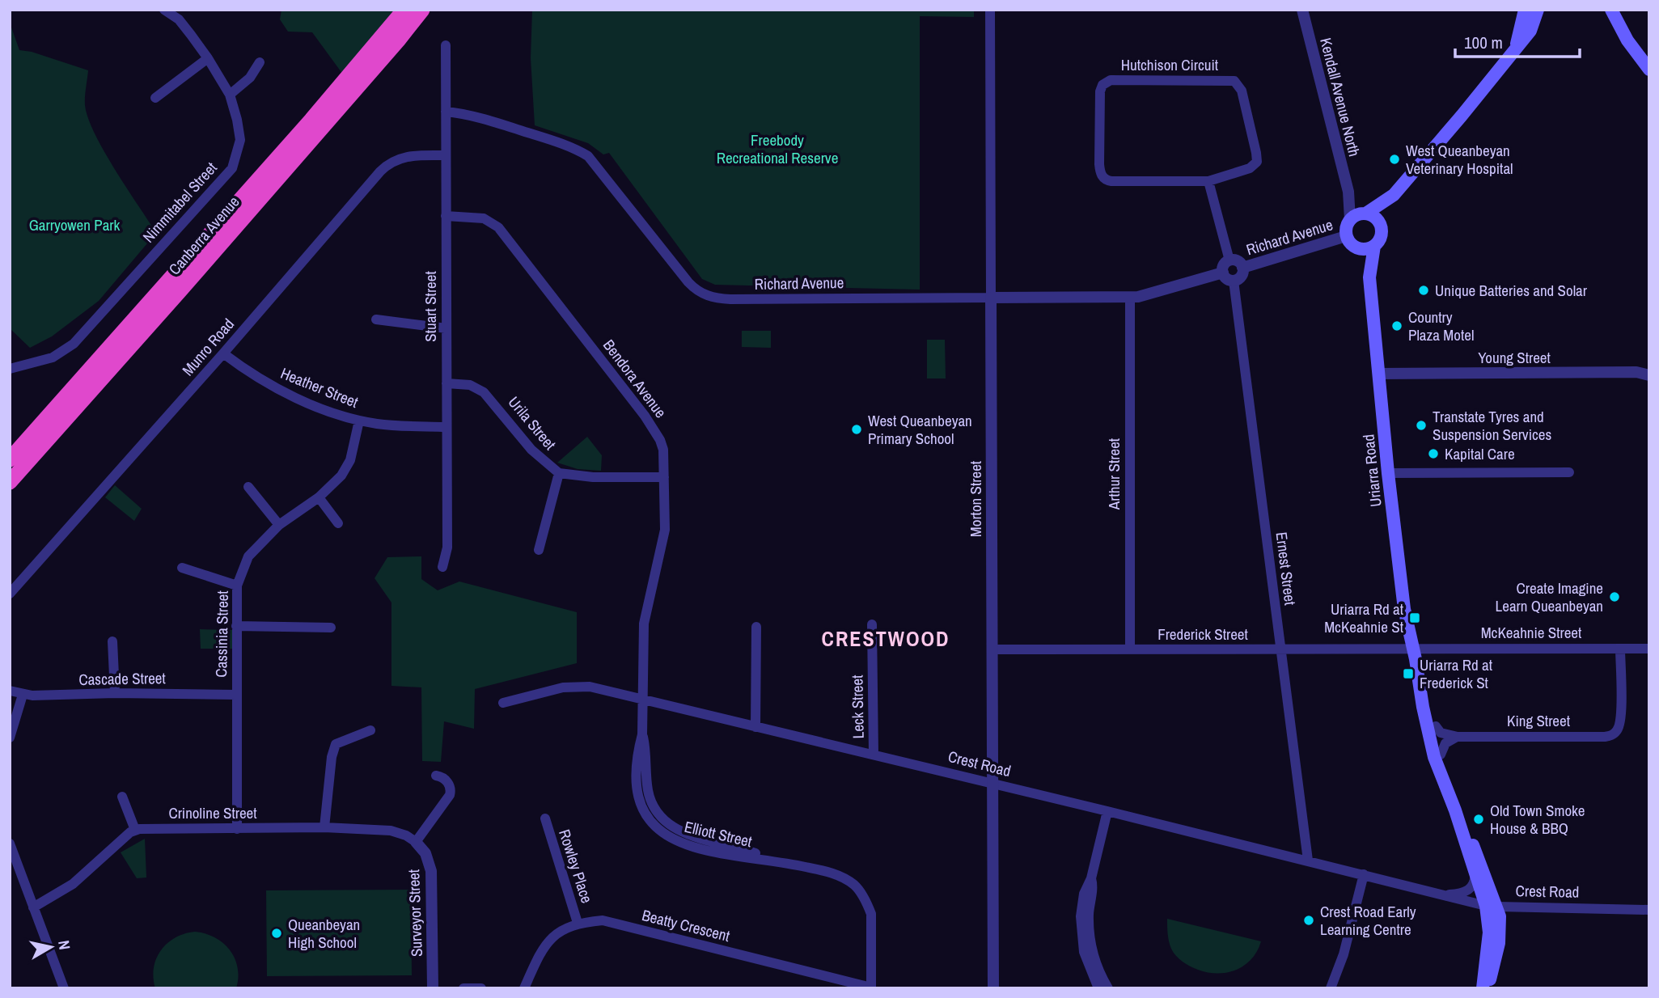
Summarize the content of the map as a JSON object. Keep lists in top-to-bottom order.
{
  "streets": {
    "highway": ["Canberra Avenue"],
    "main road": ["Uriarra Road"],
    "street": [
      "Hutchison Circuit",
      "Kendall Avenue North",
      "Nimmitabel Street",
      "Richard Avenue",
      "Stuart Street",
      "Munro Road",
      "Young Street",
      "Bendora Avenue",
      "Heather Street",
      "Urila Street",
      "Arthur Street",
      "Morton Street",
      "Ernest Street",
      "McKeahnie Street",
      "Cassinia Street",
      "Frederick Street",
      "Cascade Street",
      "Leck Street",
      "King Street",
      "Crest Road",
      "Crinoline Street",
      "Elliott Street",
      "Rowley Place",
      "Surveyor Street",
      "Beatty Crescent"
    ]
  },
  "crossings": [
    ["Kendall Avenue North", "Richard Avenue"],
    ["Kendall Avenue North", "Uriarra Road"],
    ["Richard Avenue", "Stuart Street"],
    ["Richard Avenue", "Uriarra Road"],
    ["Richard Avenue", "Arthur Street"],
    ["Richard Avenue", "Morton Street"],
    ["Richard Avenue", "Ernest Street"],
    ["Stuart Street", "Munro Road"],
    ["Stuart Street", "Bendora Avenue"],
    ["Stuart Street", "Heather Street"],
    ["Stuart Street", "Urila Street"],
    ["Munro Road", "Heather Street"],
    ["Young Street", "Uriarra Road"],
    ["Bendora Avenue", "Crest Road"],
    ["Bendora Avenue", "Elliott Street"],
    ["Heather Street", "Cassinia Street"],
    ["Uriarra Road", "McKeahnie Street"],
    ["Uriarra Road", "Frederick Street"],
    ["Uriarra Road", "King Street"],
    ["Uriarra Road", "Crest Road"],
    ["Arthur Street", "Frederick Street"],
    ["Morton Street", "Frederick Street"],
    ["Morton Street", "Crest Road"],
    ["Ernest Street", "Frederick Street"],
    ["Ernest Street", "Crest Road"],
    ["McKeahnie Street", "Frederick Street"],
    ["McKeahnie Street", "King Street"],
    ["Cassinia Street", "Cascade Street"],
    ["Cassinia Street", "Crinoline Street"],
    ["Leck Street", "Crest Road"],
    ["Crest Road", "Elliott Street"],
    ["Crinoline Street", "Surveyor Street"],
    ["Elliott Street", "Beatty Crescent"],
    ["Rowley Place", "Beatty Crescent"]
  ],
  "districts": ["CRESTWOOD"],
  "parks": ["Freebody Recreational Reserve", "Garryowen Park"],
  "places": {
    "other": [
      "West Queanbeyan Veterinary Hospital",
      "Unique Batteries and Solar",
      "Country Plaza Motel",
      "Transtate Tyres and Suspension Services",
      "West Queanbeyan Primary School",
      "Kapital Care",
      "Create Imagine Learn Queanbeyan",
      "Old Town Smoke House & BBQ",
      "Crest Road Early Learning Centre",
      "Queanbeyan High School"
    ],
    "transit": ["Uriarra Rd at McKeahnie St", "Uriarra Rd at Frederick St"]
  },
  "scale_bar": "100 m",
  "north": "right"
}
